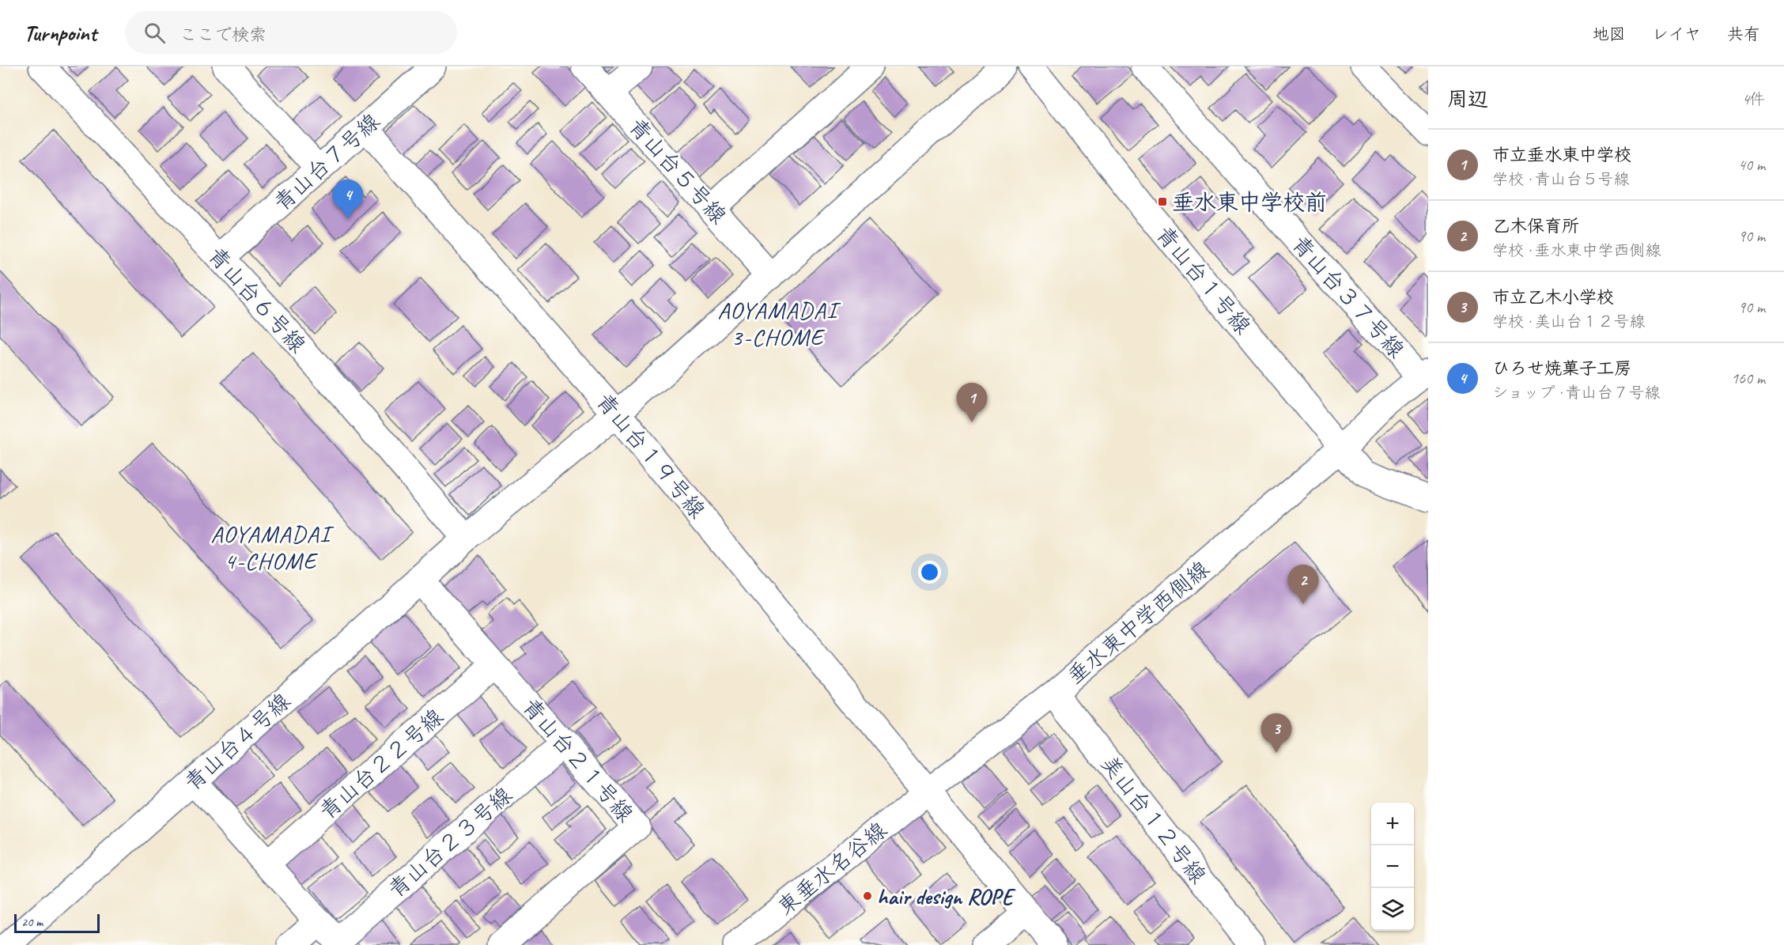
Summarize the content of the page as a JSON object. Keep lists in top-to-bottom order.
{
  "streets": {
    "street": [
      "青山台７号線",
      "青山台５号線",
      "青山台１号線",
      "青山台３７号線",
      "青山台６号線",
      "青山台１９号線",
      "垂水東中学西側線",
      "青山台４号線",
      "青山台２１号線",
      "青山台２２号線",
      "美山台１２号線",
      "青山台２３号線",
      "東垂水名谷線"
    ]
  },
  "crossings": [
    ["青山台７号線", "青山台６号線"],
    ["青山台７号線", "青山台１９号線"],
    ["青山台５号線", "青山台４号線"],
    ["青山台１号線", "垂水東中学西側線"],
    ["青山台３７号線", "垂水東中学西側線"],
    ["青山台６号線", "青山台４号線"],
    ["青山台１９号線", "垂水東中学西側線"],
    ["青山台１９号線", "青山台４号線"],
    ["青山台１９号線", "東垂水名谷線"],
    ["垂水東中学西側線", "美山台１２号線"],
    ["垂水東中学西側線", "東垂水名谷線"],
    ["青山台４号線", "青山台２１号線"],
    ["青山台２１号線", "青山台２２号線"],
    ["青山台２１号線", "青山台２３号線"]
  ],
  "districts": ["AOYAMADAI 3-CHOME", "AOYAMADAI 4-CHOME"],
  "places": {
    "transit": ["垂水東中学校前"],
    "other": ["hair design ROPE"]
  },
  "scale_bar": "20 m",
  "page": {
    "header": "Turnpoint",
    "search": "ここで検索",
    "nav": ["地図", "レイヤ", "共有"],
    "heading": ["周辺", "4件"],
    "list": [
      {
        "mark": "1",
        "name": "市立垂水東中学校",
        "note": "学校 · 青山台５号線",
        "value": "40 m"
      },
      {
        "mark": "2",
        "name": "乙木保育所",
        "note": "学校 · 垂水東中学西側線",
        "value": "90 m"
      },
      {
        "mark": "3",
        "name": "市立乙木小学校",
        "note": "学校 · 美山台１２号線",
        "value": "90 m"
      },
      {
        "mark": "4",
        "name": "ひろせ焼菓子工房",
        "note": "ショップ · 青山台７号線",
        "value": "160 m"
      }
    ],
    "pins": [
      "4",
      "1",
      "2",
      "3"
    ],
    "map_buttons": ["+", "−"],
    "scale": "20 m"
  }
}
